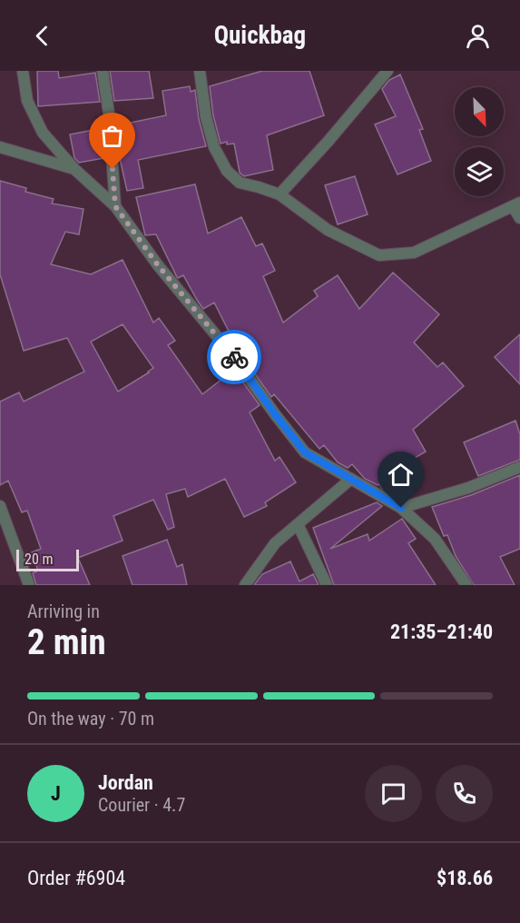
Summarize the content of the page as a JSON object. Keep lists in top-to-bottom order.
{
  "scale_bar": "20 m",
  "north": "bottom right",
  "page": {
    "header": "Quickbag",
    "scale": "20 m",
    "heading": ["2 min", "Arriving in", "21:35–21:40"],
    "panel": [
      "Jordan",
      "Courier · 4.7",
      "Order #6904",
      "$18.66"
    ],
    "bar": "On the way · 70 m",
    "round": "J"
  }
}
